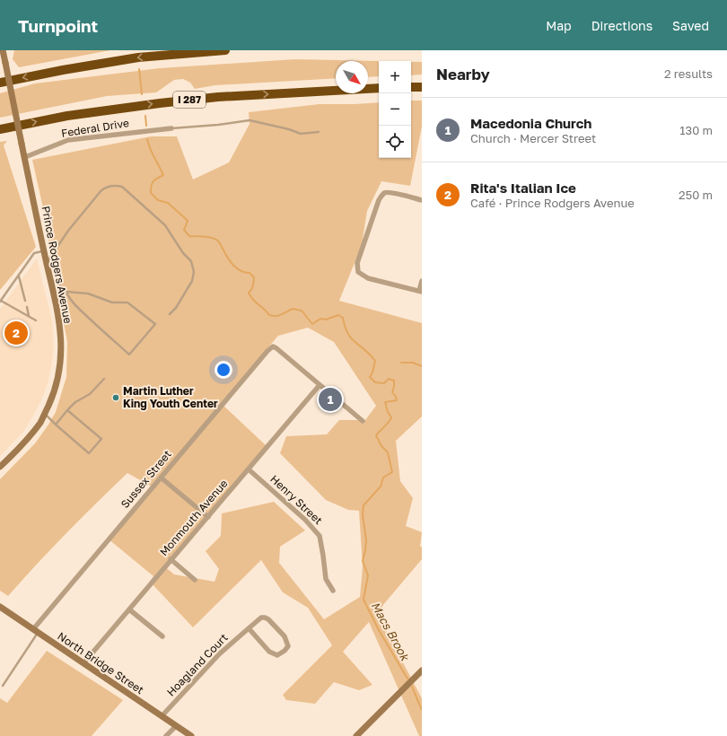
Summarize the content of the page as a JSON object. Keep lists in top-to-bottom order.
{
  "streets": {
    "highway": ["I 287"],
    "street": [
      "Federal Drive",
      "Prince Rodgers Avenue",
      "Sussex Street",
      "Henry Street",
      "Monmouth Avenue",
      "North Bridge Street",
      "Hoagland Court"
    ]
  },
  "crossings": [
    ["Federal Drive", "Prince Rodgers Avenue"],
    ["Sussex Street", "Monmouth Avenue"],
    ["Sussex Street", "North Bridge Street"],
    ["Henry Street", "Monmouth Avenue"],
    ["Monmouth Avenue", "North Bridge Street"],
    ["North Bridge Street", "Hoagland Court"]
  ],
  "water": ["Macs Brook"],
  "places": ["Martin Luther King Youth Center"],
  "north": "bottom right",
  "page": {
    "header": "Turnpoint",
    "nav": ["Map", "Directions", "Saved"],
    "heading": ["Nearby", "2 results"],
    "map_buttons": ["+", "−"],
    "list": [
      {
        "mark": "1",
        "name": "Macedonia Church",
        "note": "Church · Mercer Street",
        "value": "130 m"
      },
      {
        "mark": "2",
        "name": "Rita's Italian Ice",
        "note": "Café · Prince Rodgers Avenue",
        "value": "250 m"
      }
    ],
    "pins": ["2", "1"]
  }
}
